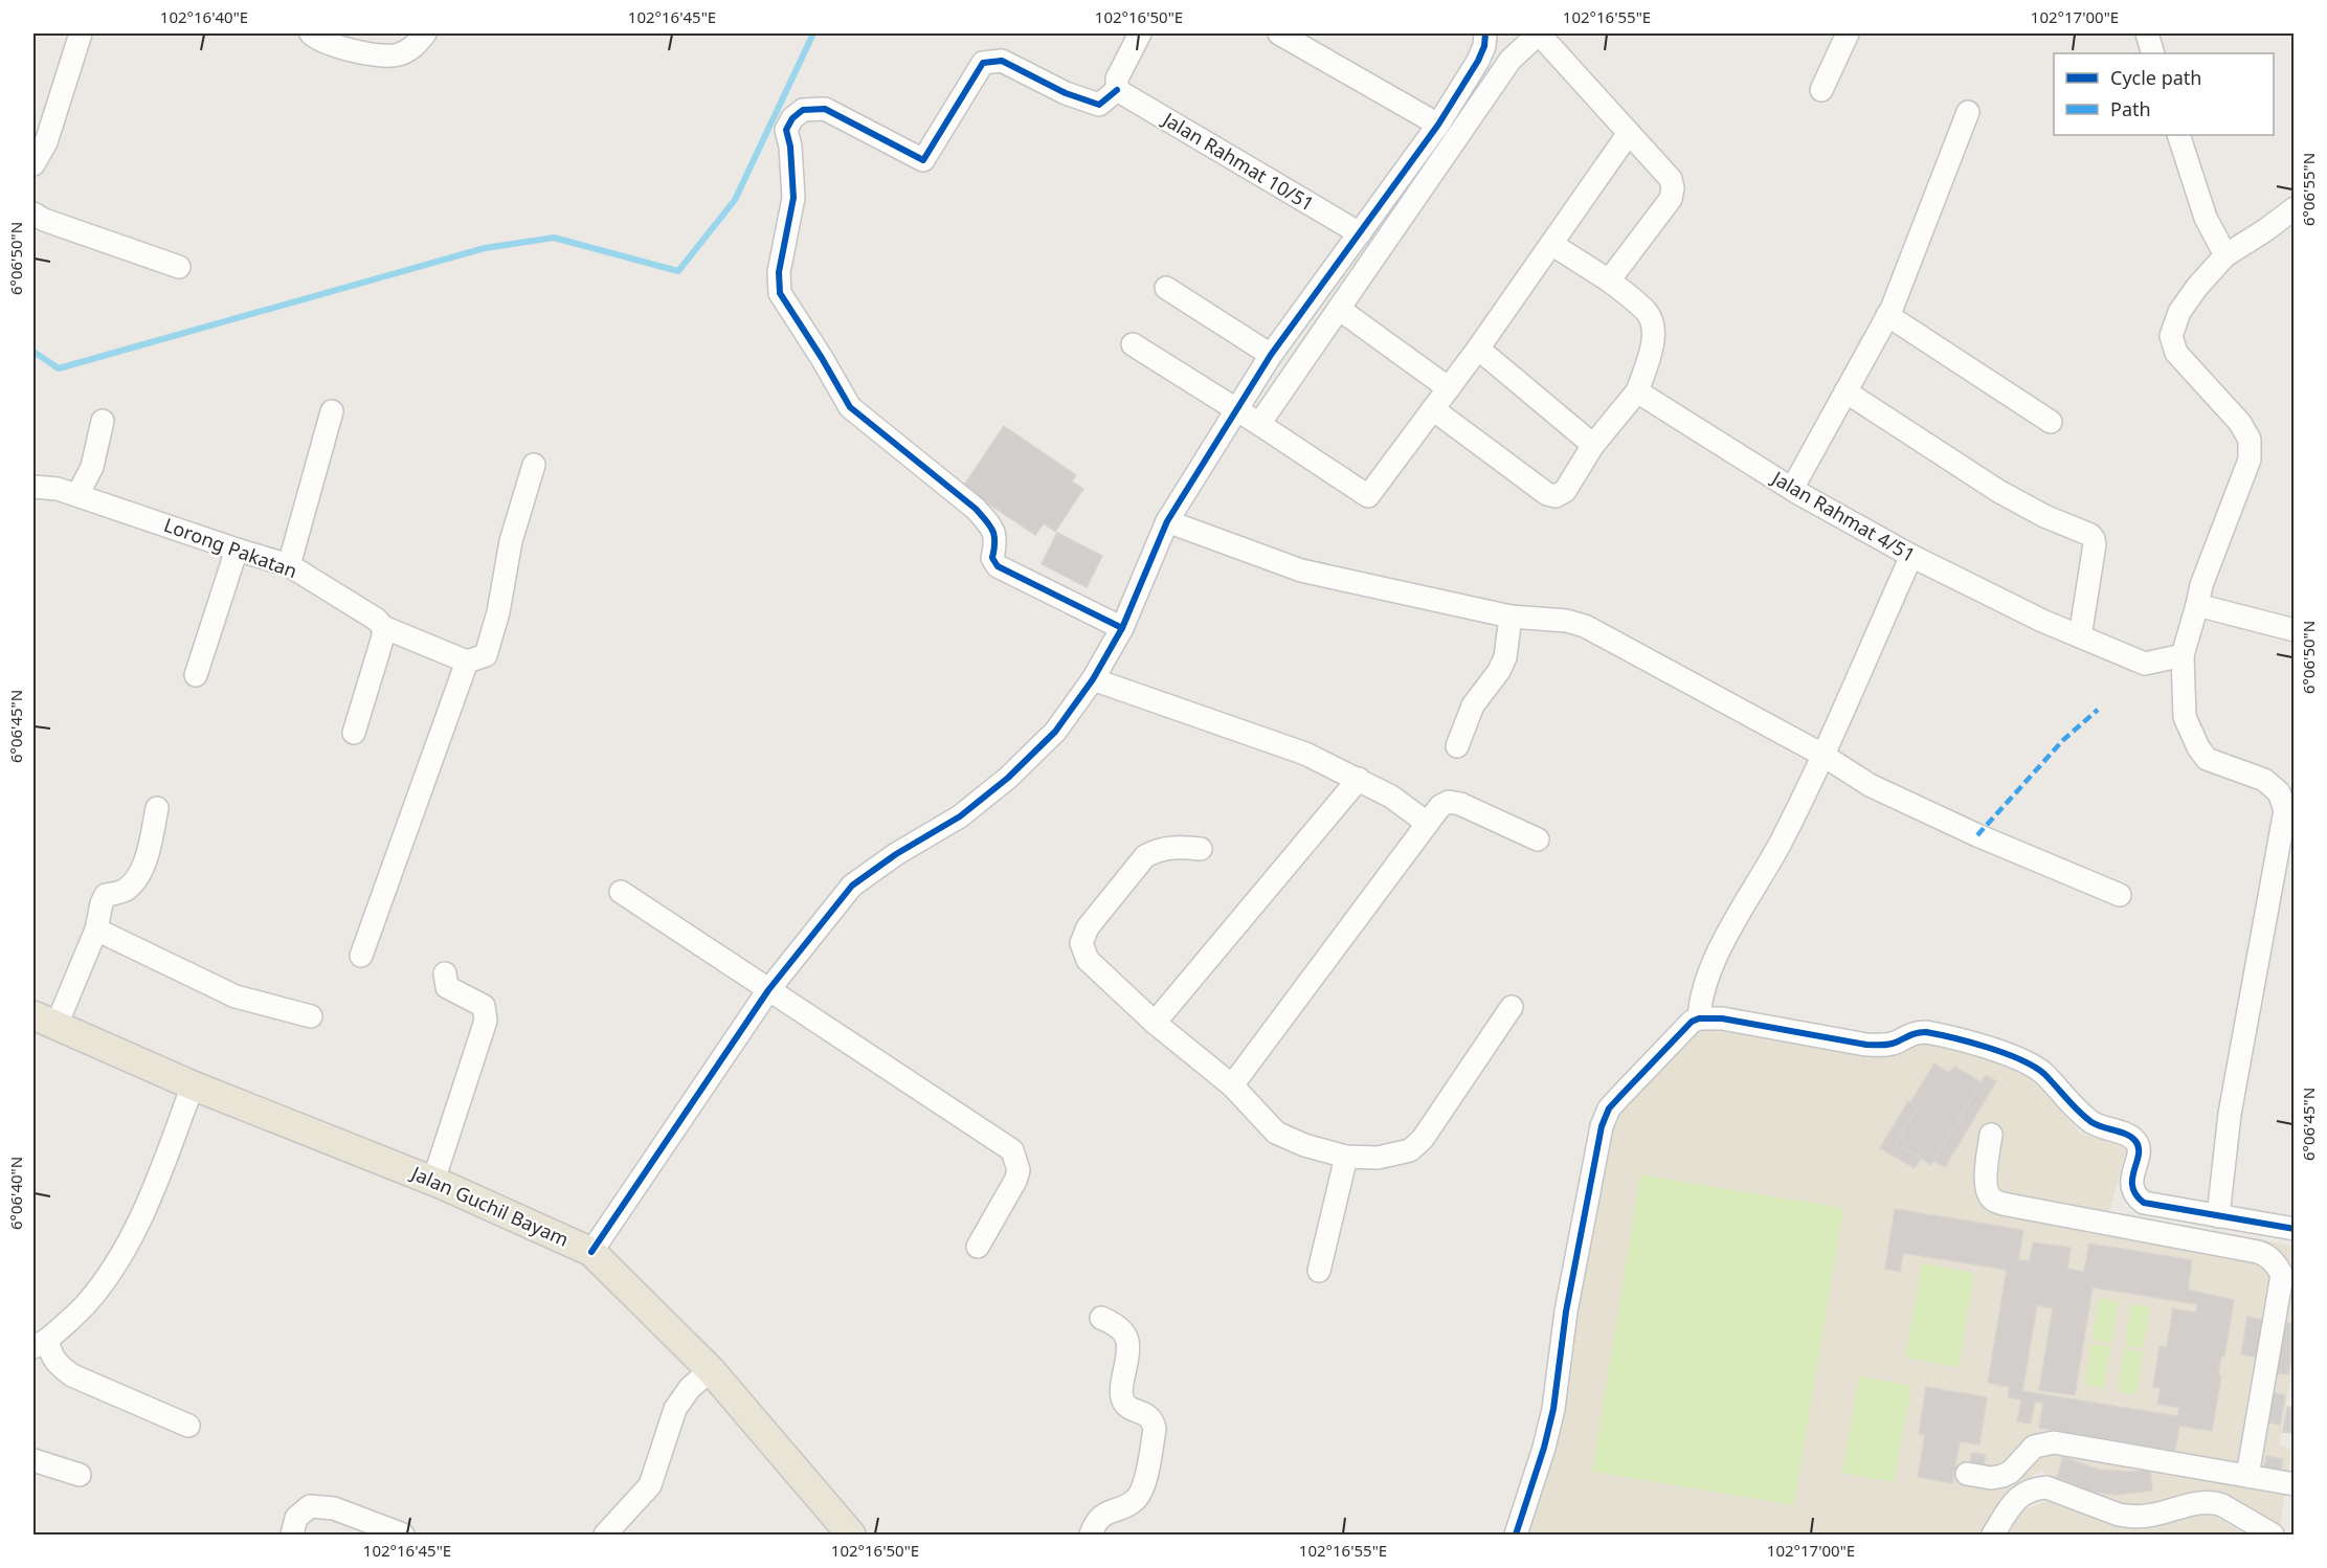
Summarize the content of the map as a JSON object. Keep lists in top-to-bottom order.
{
  "streets": {
    "main road": ["Jalan Guchil Bayam"],
    "street": ["Jalan Rahmat 10/51", "Jalan Rahmat 4/51", "Lorong Pakatan"]
  },
  "legend": ["Cycle path", "Path"],
  "coordinates": [
    "102°16'40\"E",
    "102°16'45\"E",
    "102°16'50\"E",
    "102°16'55\"E",
    "102°17'00\"E",
    "6°06'55\"N",
    "6°06'50\"N",
    "6°06'45\"N",
    "6°06'40\"N"
  ]
}
